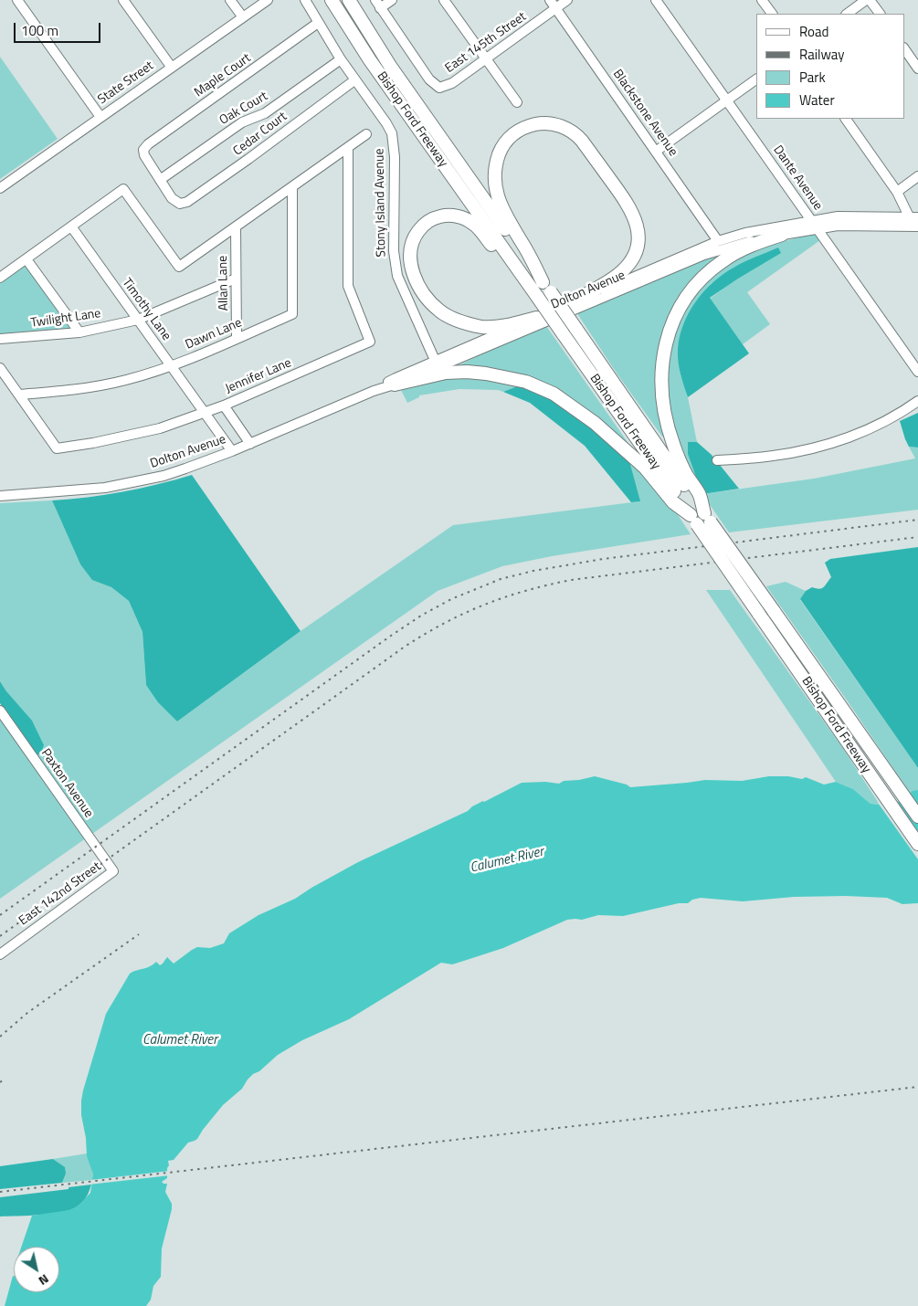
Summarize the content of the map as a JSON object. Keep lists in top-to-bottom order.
{
  "streets": {
    "highway": ["Bishop Ford Freeway"],
    "street": [
      "East 145th Street",
      "Maple Court",
      "State Street",
      "Oak Court",
      "Blackstone Avenue",
      "Cedar Court",
      "Dante Avenue",
      "Stony Island Avenue",
      "Allan Lane",
      "Dolton Avenue",
      "Timothy Lane",
      "Twilight Lane",
      "Dawn Lane",
      "Jennifer Lane",
      "Paxton Avenue",
      "East 142nd Street"
    ]
  },
  "crossings": [
    ["East 145th Street", "Blackstone Avenue"],
    ["Maple Court", "Oak Court"],
    ["Maple Court", "Cedar Court"],
    ["Maple Court", "Stony Island Avenue"],
    ["Oak Court", "Cedar Court"],
    ["Oak Court", "Stony Island Avenue"],
    ["Blackstone Avenue", "Dolton Avenue"],
    ["Cedar Court", "Stony Island Avenue"],
    ["Dante Avenue", "Dolton Avenue"],
    ["Stony Island Avenue", "Dolton Avenue"],
    ["Allan Lane", "Twilight Lane"],
    ["Allan Lane", "Dawn Lane"],
    ["Dolton Avenue", "Timothy Lane"],
    ["Timothy Lane", "Twilight Lane"],
    ["Timothy Lane", "Dawn Lane"],
    ["Timothy Lane", "Jennifer Lane"],
    ["Dawn Lane", "Jennifer Lane"],
    ["Paxton Avenue", "East 142nd Street"]
  ],
  "water": ["Calumet River"],
  "legend": [
    "Road",
    "Railway",
    "Park",
    "Water"
  ],
  "scale_bar": "100 m",
  "north": "bottom right"
}
